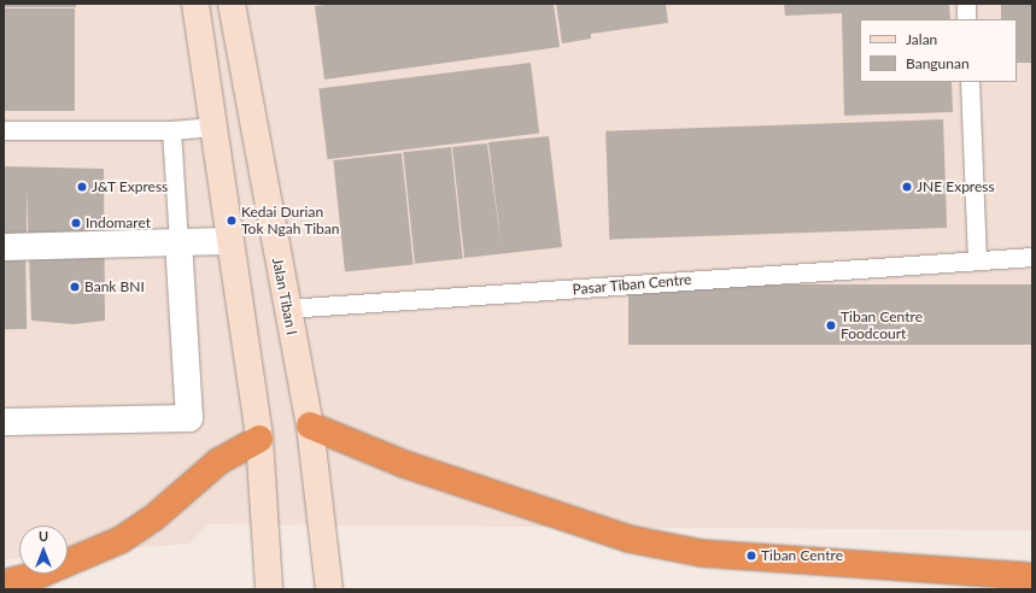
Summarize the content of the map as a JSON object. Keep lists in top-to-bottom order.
{
  "streets": {
    "street": ["Jalan Tiban I"],
    "lane": ["Pasar Tiban Centre"]
  },
  "crossings": [
    ["Pasar Tiban Centre", "Jalan Tiban I"]
  ],
  "places": [
    "J&T Express",
    "JNE Express",
    "Kedai Durian Tok Ngah Tiban",
    "Indomaret",
    "Bank BNI",
    "Tiban Centre Foodcourt",
    "Tiban Centre"
  ],
  "legend": ["Jalan", "Bangunan"],
  "north": "top"
}
